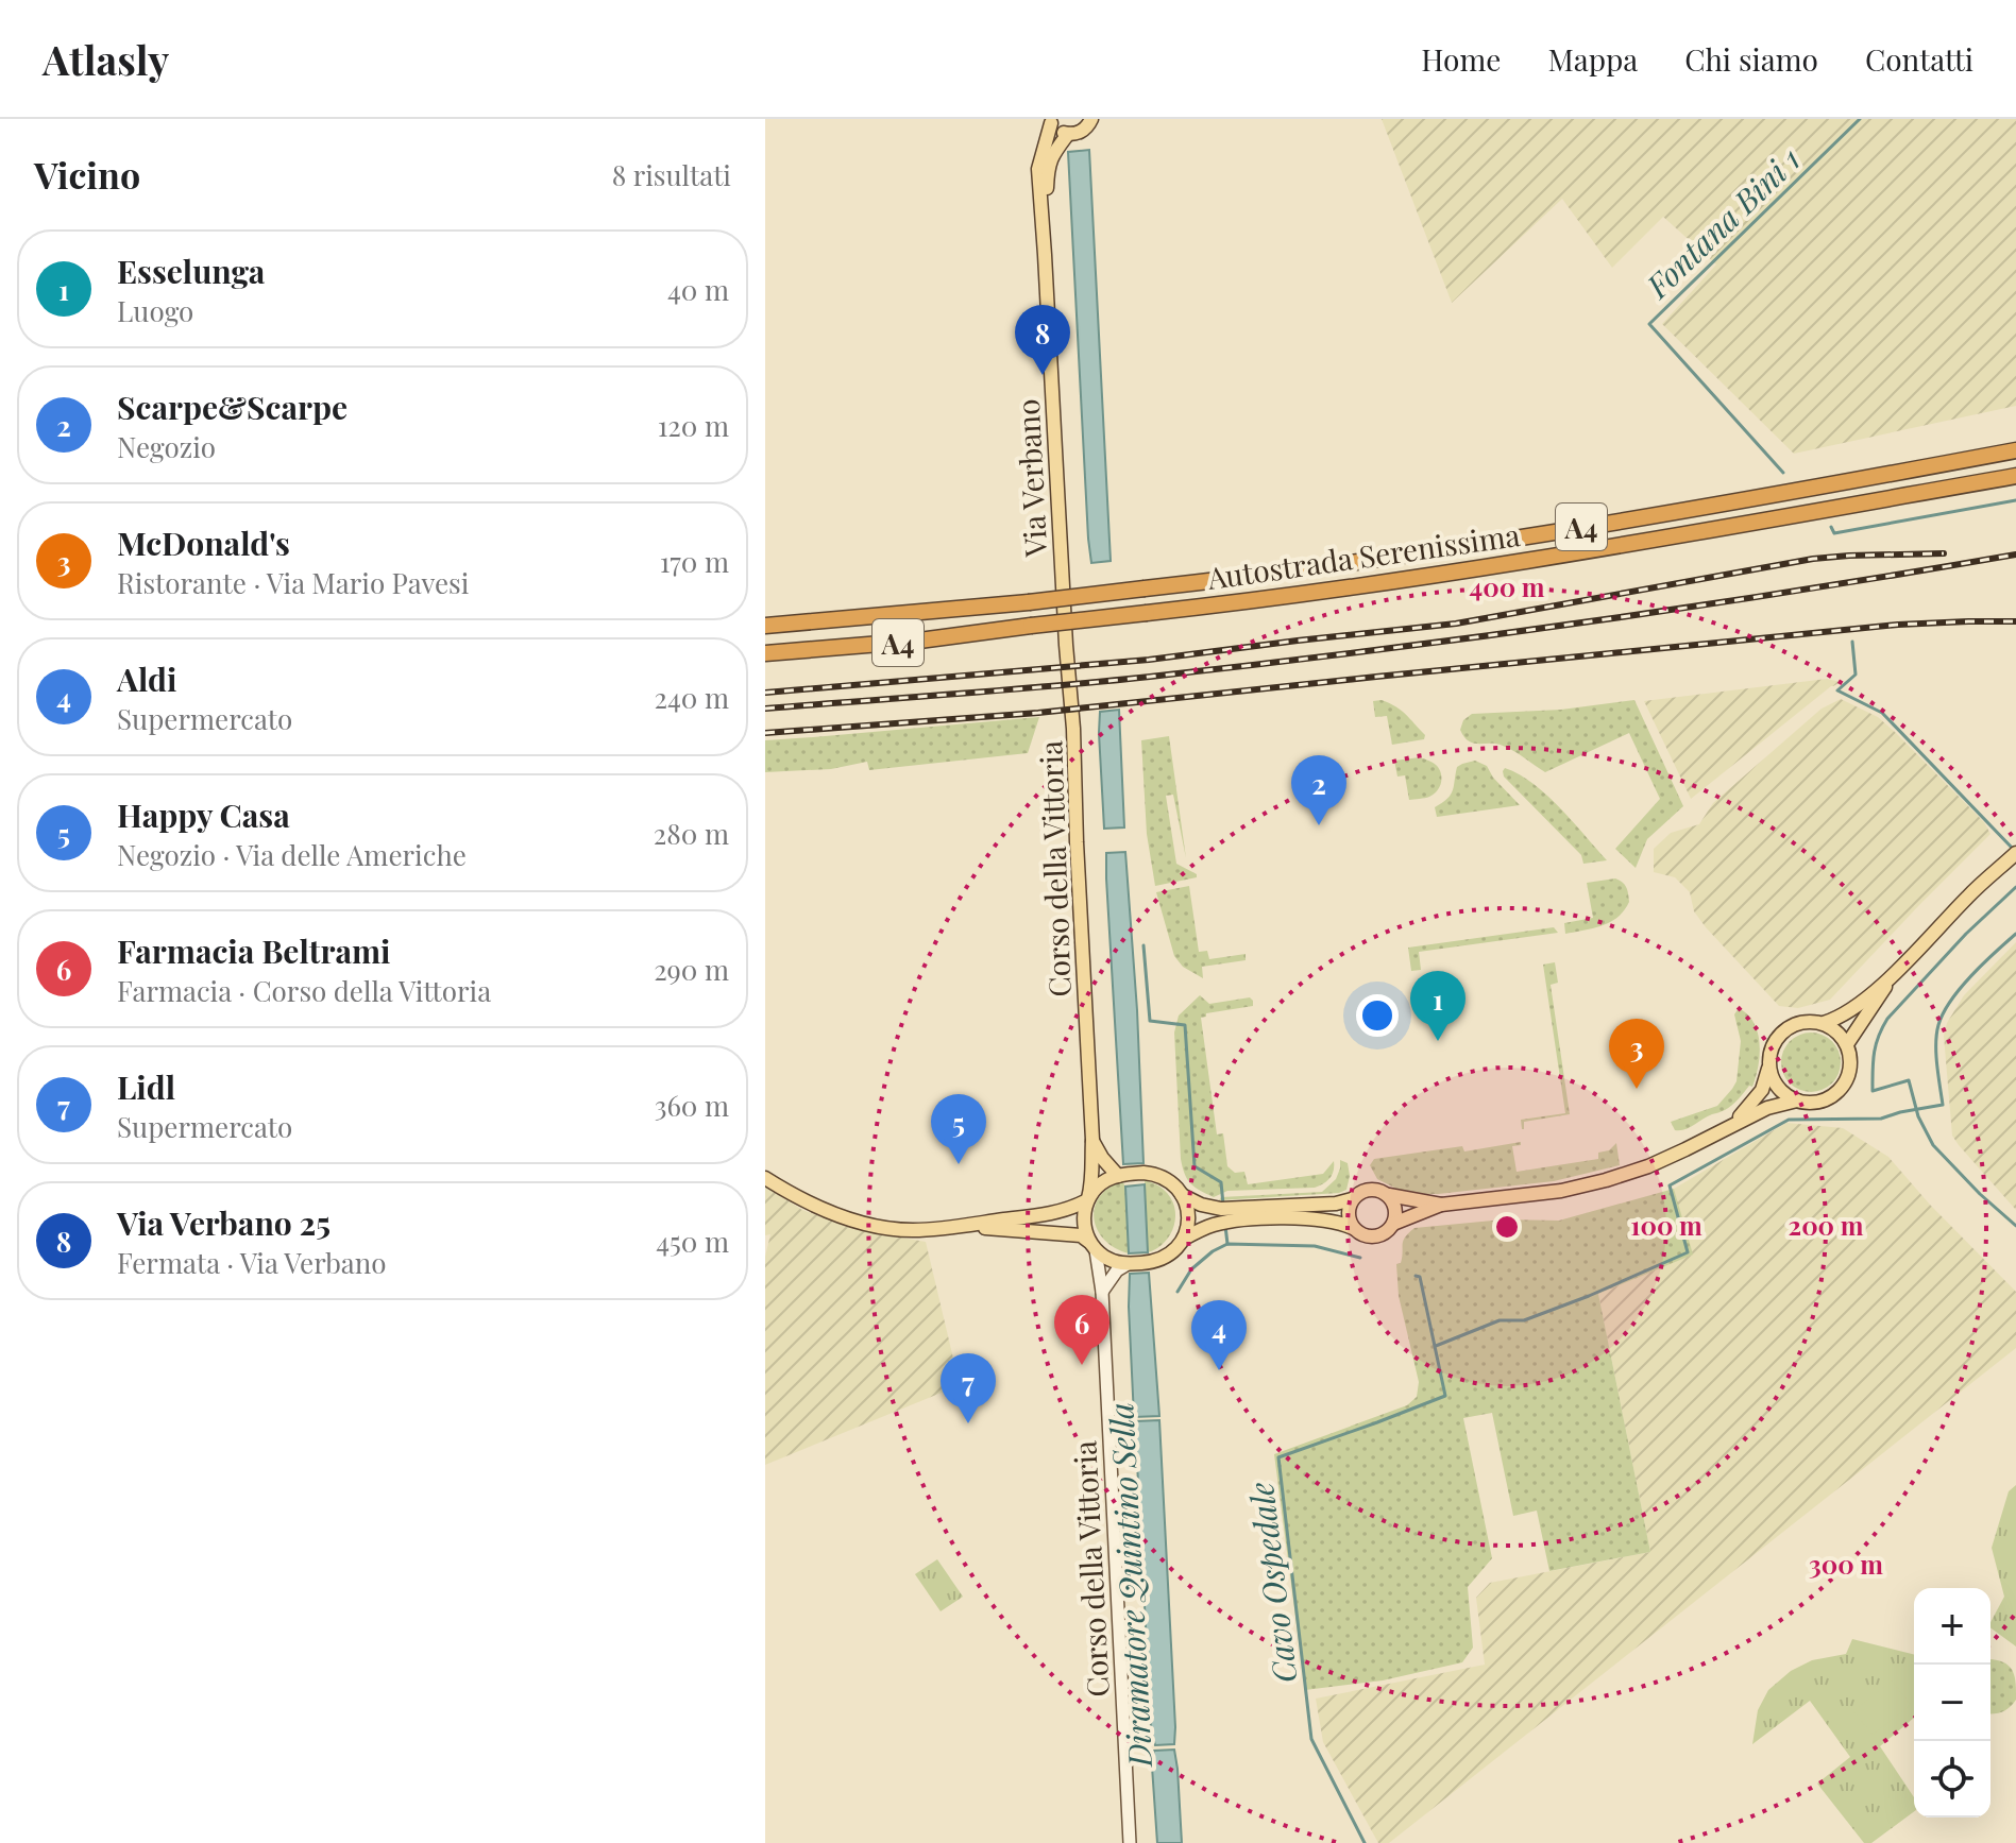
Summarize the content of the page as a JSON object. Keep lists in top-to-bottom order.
{
  "streets": {
    "highway": ["A4", "Autostrada Serenissima"],
    "main road": ["Via Verbano", "Corso della Vittoria"]
  },
  "crossings": [
    ["Via Verbano", "Corso della Vittoria"]
  ],
  "water": ["Fontana Bini 1", "Cavo Ospedale", "Diramatore Quintino Sella"],
  "page": {
    "header": "Atlasly",
    "nav": [
      "Home",
      "Mappa",
      "Chi siamo",
      "Contatti"
    ],
    "heading": ["Vicino", "8 risultati"],
    "list": [
      {
        "mark": "1",
        "name": "Esselunga",
        "note": "Luogo",
        "value": "40 m"
      },
      {
        "mark": "2",
        "name": "Scarpe&Scarpe",
        "note": "Negozio",
        "value": "120 m"
      },
      {
        "mark": "3",
        "name": "McDonald's",
        "note": "Ristorante · Via Mario Pavesi",
        "value": "170 m"
      },
      {
        "mark": "4",
        "name": "Aldi",
        "note": "Supermercato",
        "value": "240 m"
      },
      {
        "mark": "5",
        "name": "Happy Casa",
        "note": "Negozio · Via delle Americhe",
        "value": "280 m"
      },
      {
        "mark": "6",
        "name": "Farmacia Beltrami",
        "note": "Farmacia · Corso della Vittoria",
        "value": "290 m"
      },
      {
        "mark": "7",
        "name": "Lidl",
        "note": "Supermercato",
        "value": "360 m"
      },
      {
        "mark": "8",
        "name": "Via Verbano 25",
        "note": "Fermata · Via Verbano",
        "value": "450 m"
      }
    ],
    "pins": [
      "8",
      "2",
      "1",
      "3",
      "5",
      "6",
      "4",
      "7"
    ],
    "map_buttons": ["+", "−"]
  },
  "rings": [
    "400 m",
    "100 m",
    "200 m",
    "300 m"
  ]
}
